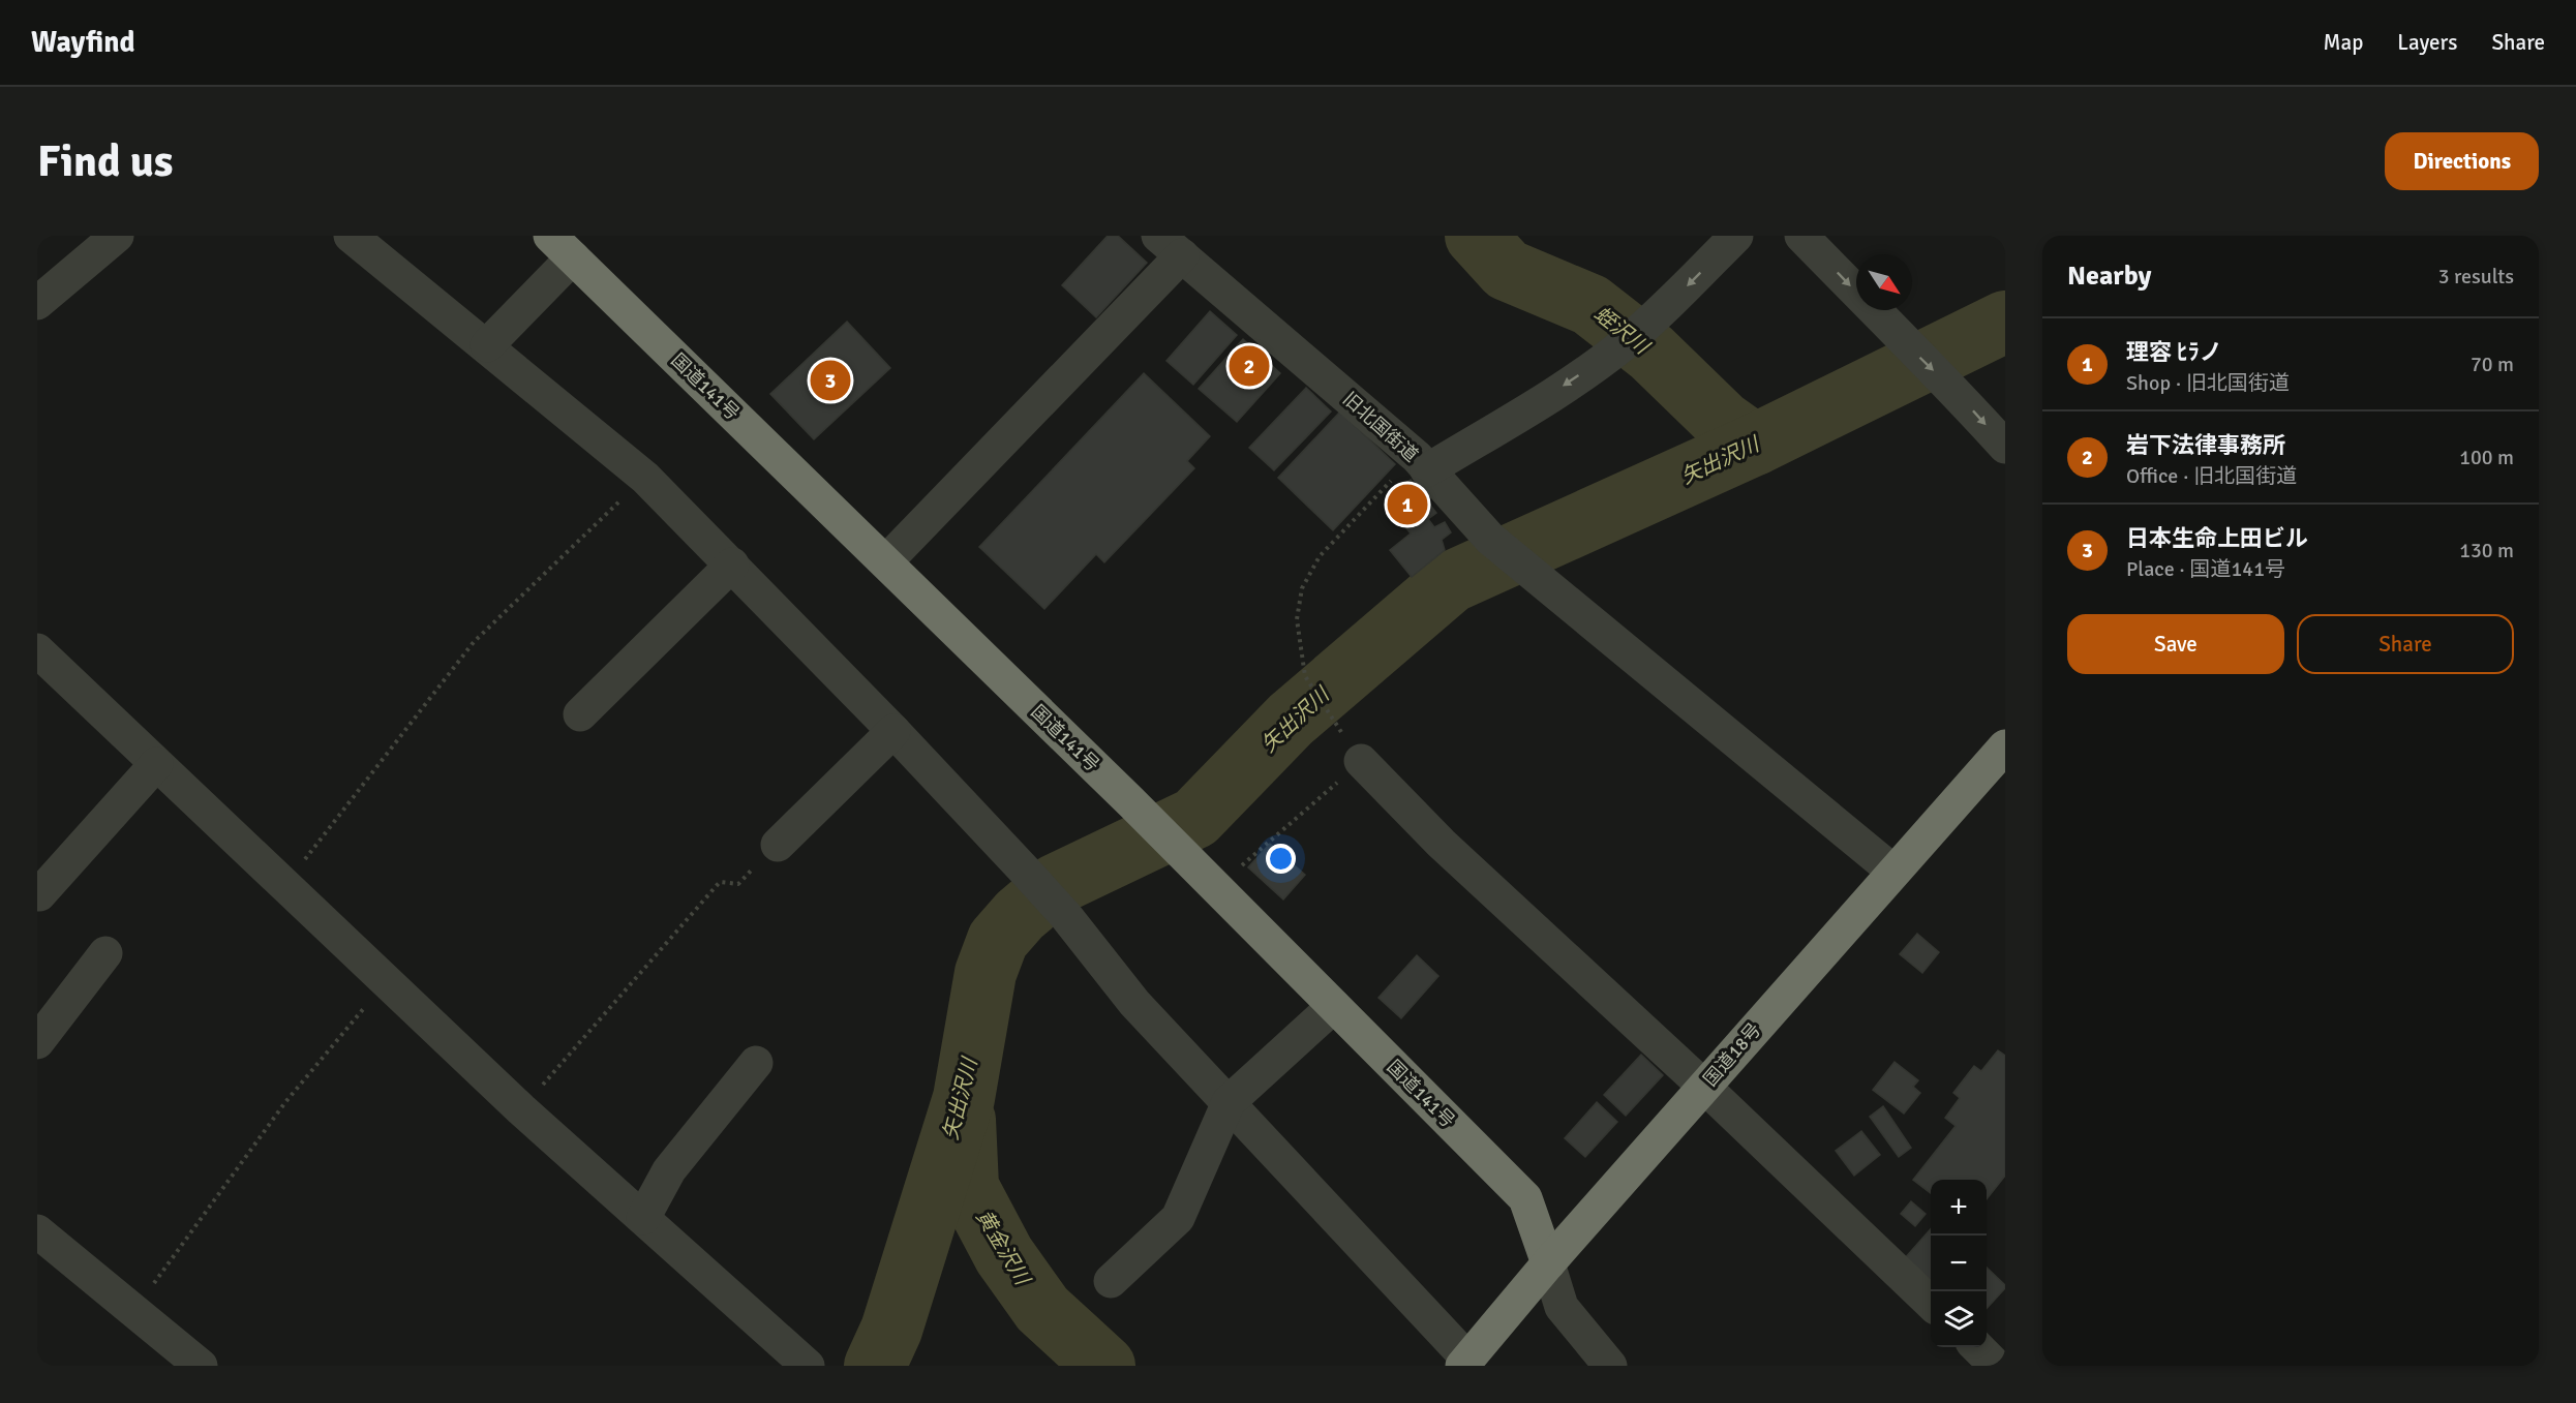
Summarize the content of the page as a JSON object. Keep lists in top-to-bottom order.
{
  "streets": {
    "highway": ["国道141号", "国道18号"],
    "street": ["旧北国街道"]
  },
  "crossings": [
    ["国道141号", "国道18号"]
  ],
  "one_way": ["旧北国街道"],
  "water": ["蛭沢川", "矢出沢川", "黄金沢川"],
  "north": "bottom right",
  "page": {
    "header": "Wayfind",
    "nav": ["Map", "Layers", "Share"],
    "buttons": [
      "Directions",
      ["Save", "Share"]
    ],
    "title": "Find us",
    "heading": ["Nearby", "3 results"],
    "list": [
      {
        "mark": "1",
        "name": "理容 ﾋﾗノ",
        "note": "Shop · 旧北国街道",
        "value": "70 m"
      },
      {
        "mark": "2",
        "name": "岩下法律事務所",
        "note": "Office · 旧北国街道",
        "value": "100 m"
      },
      {
        "mark": "3",
        "name": "日本生命上田ビル",
        "note": "Place · 国道141号",
        "value": "130 m"
      }
    ],
    "pins": ["2", "3", "1"],
    "map_buttons": ["+", "−"]
  }
}
